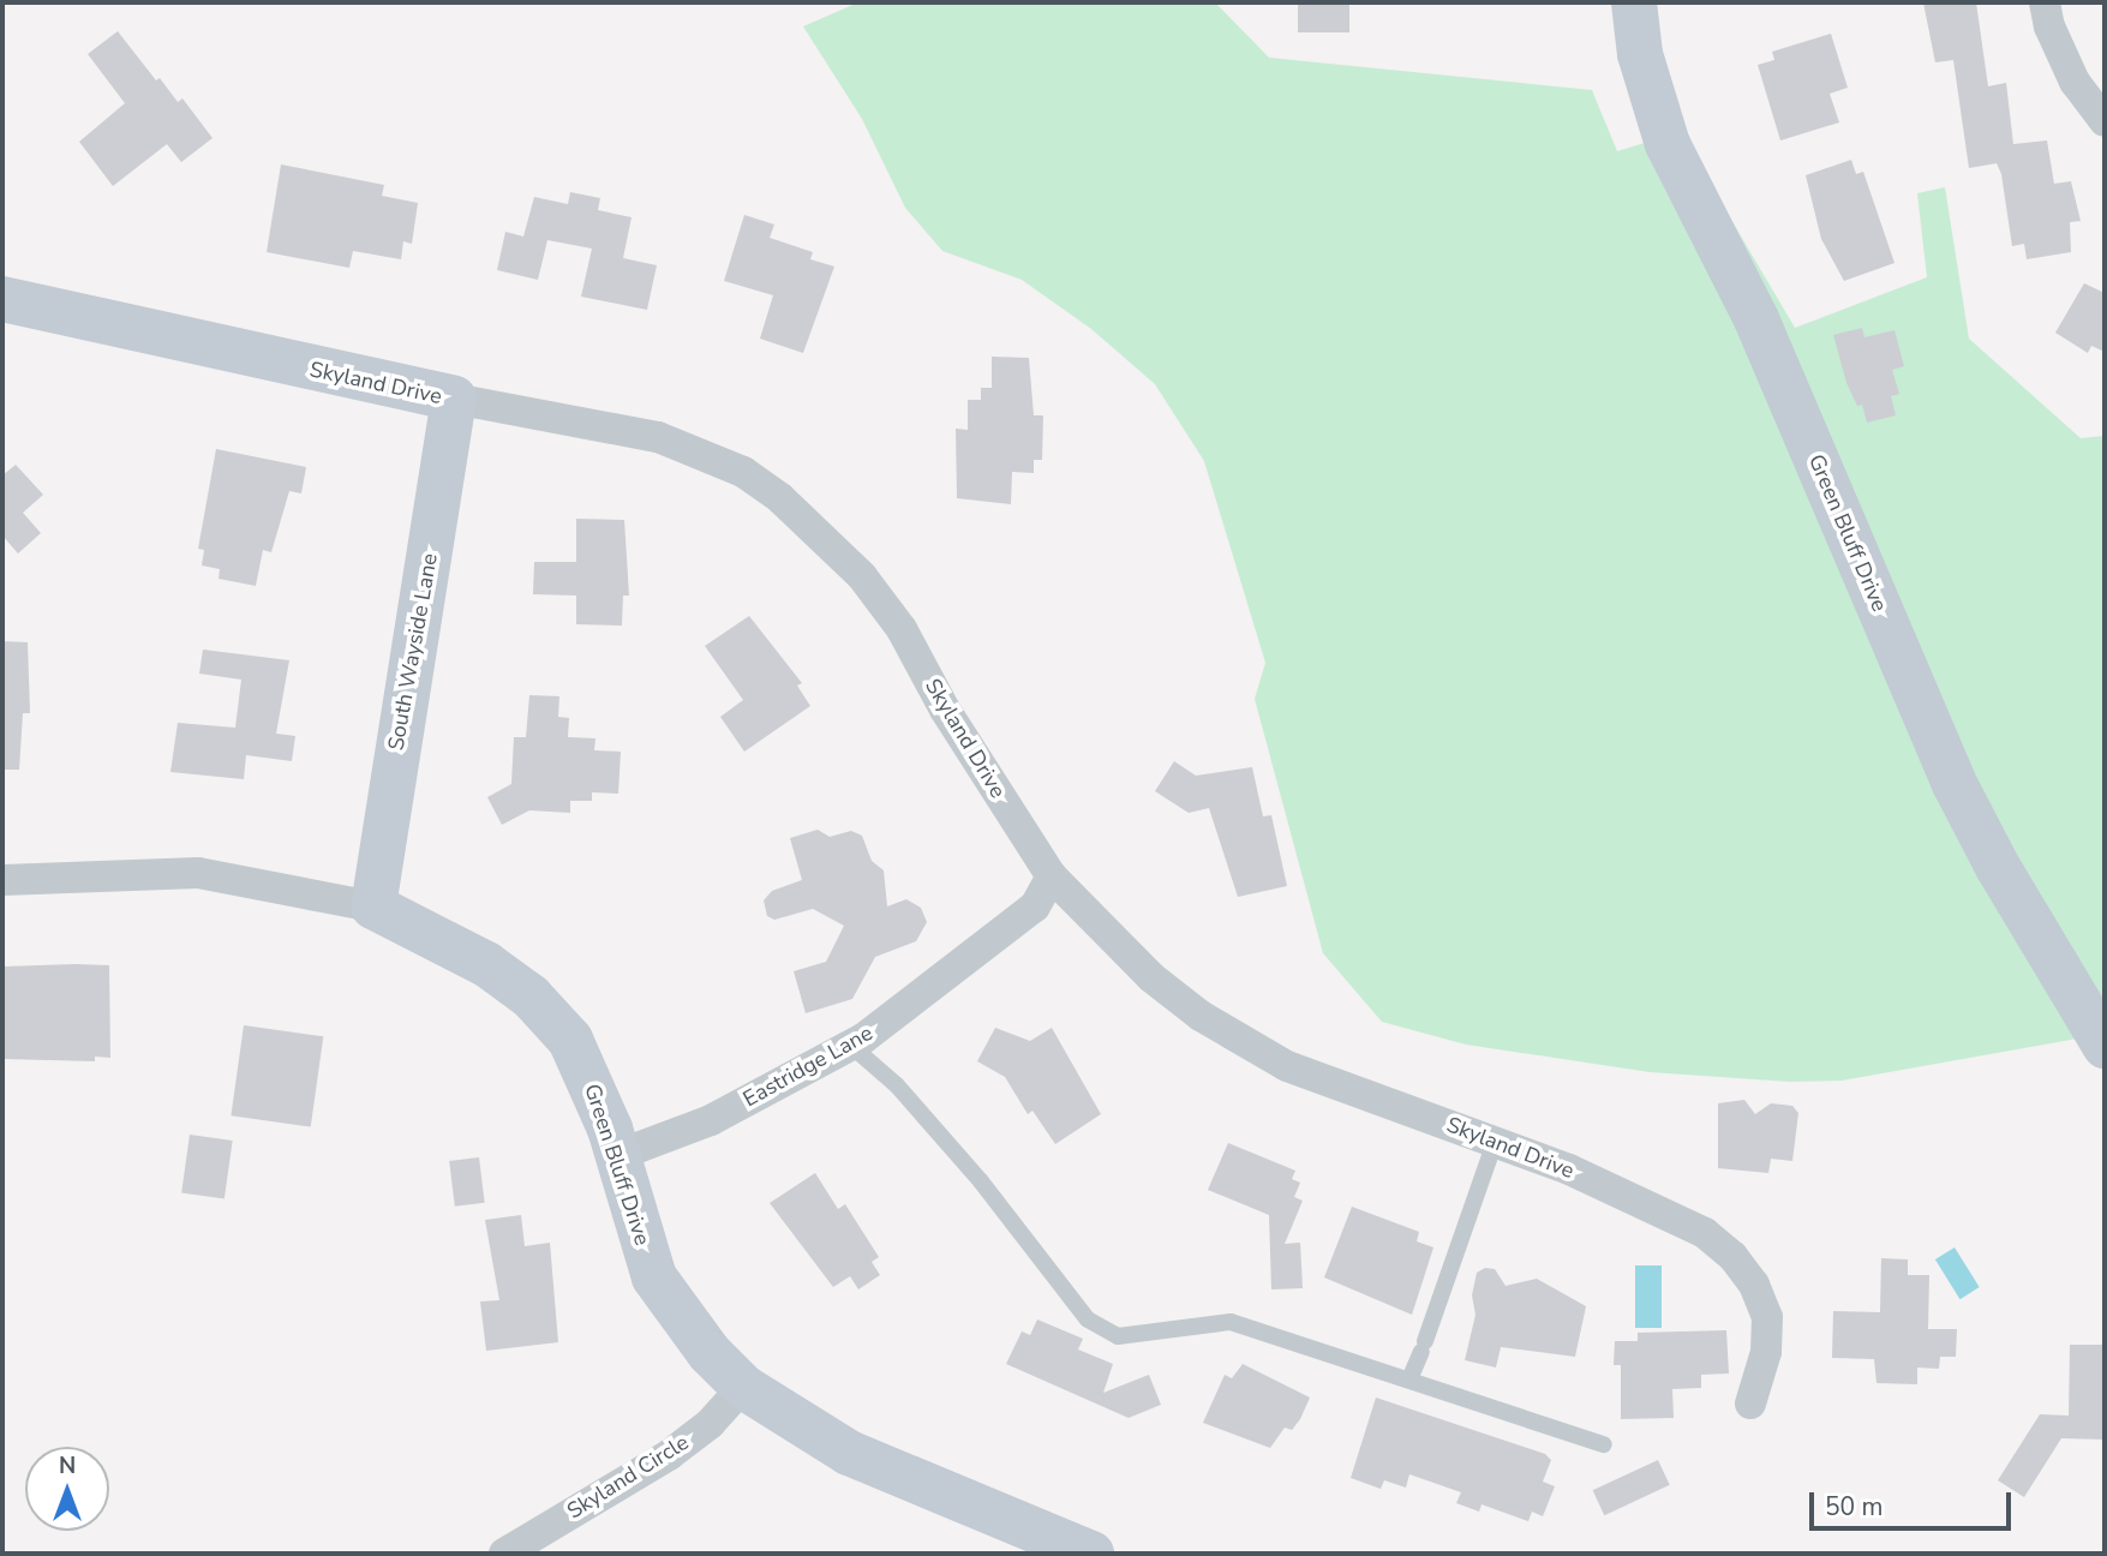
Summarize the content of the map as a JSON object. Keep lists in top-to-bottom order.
{
  "streets": {
    "street": [
      "Skyland Drive",
      "Green Bluff Drive",
      "South Wayside Lane",
      "Eastridge Lane",
      "Skyland Circle"
    ]
  },
  "crossings": [
    ["Skyland Drive", "South Wayside Lane"],
    ["Skyland Drive", "Eastridge Lane"],
    ["Green Bluff Drive", "South Wayside Lane"],
    ["Green Bluff Drive", "Eastridge Lane"],
    ["Green Bluff Drive", "Skyland Circle"]
  ],
  "scale_bar": "50 m",
  "north": "top"
}
